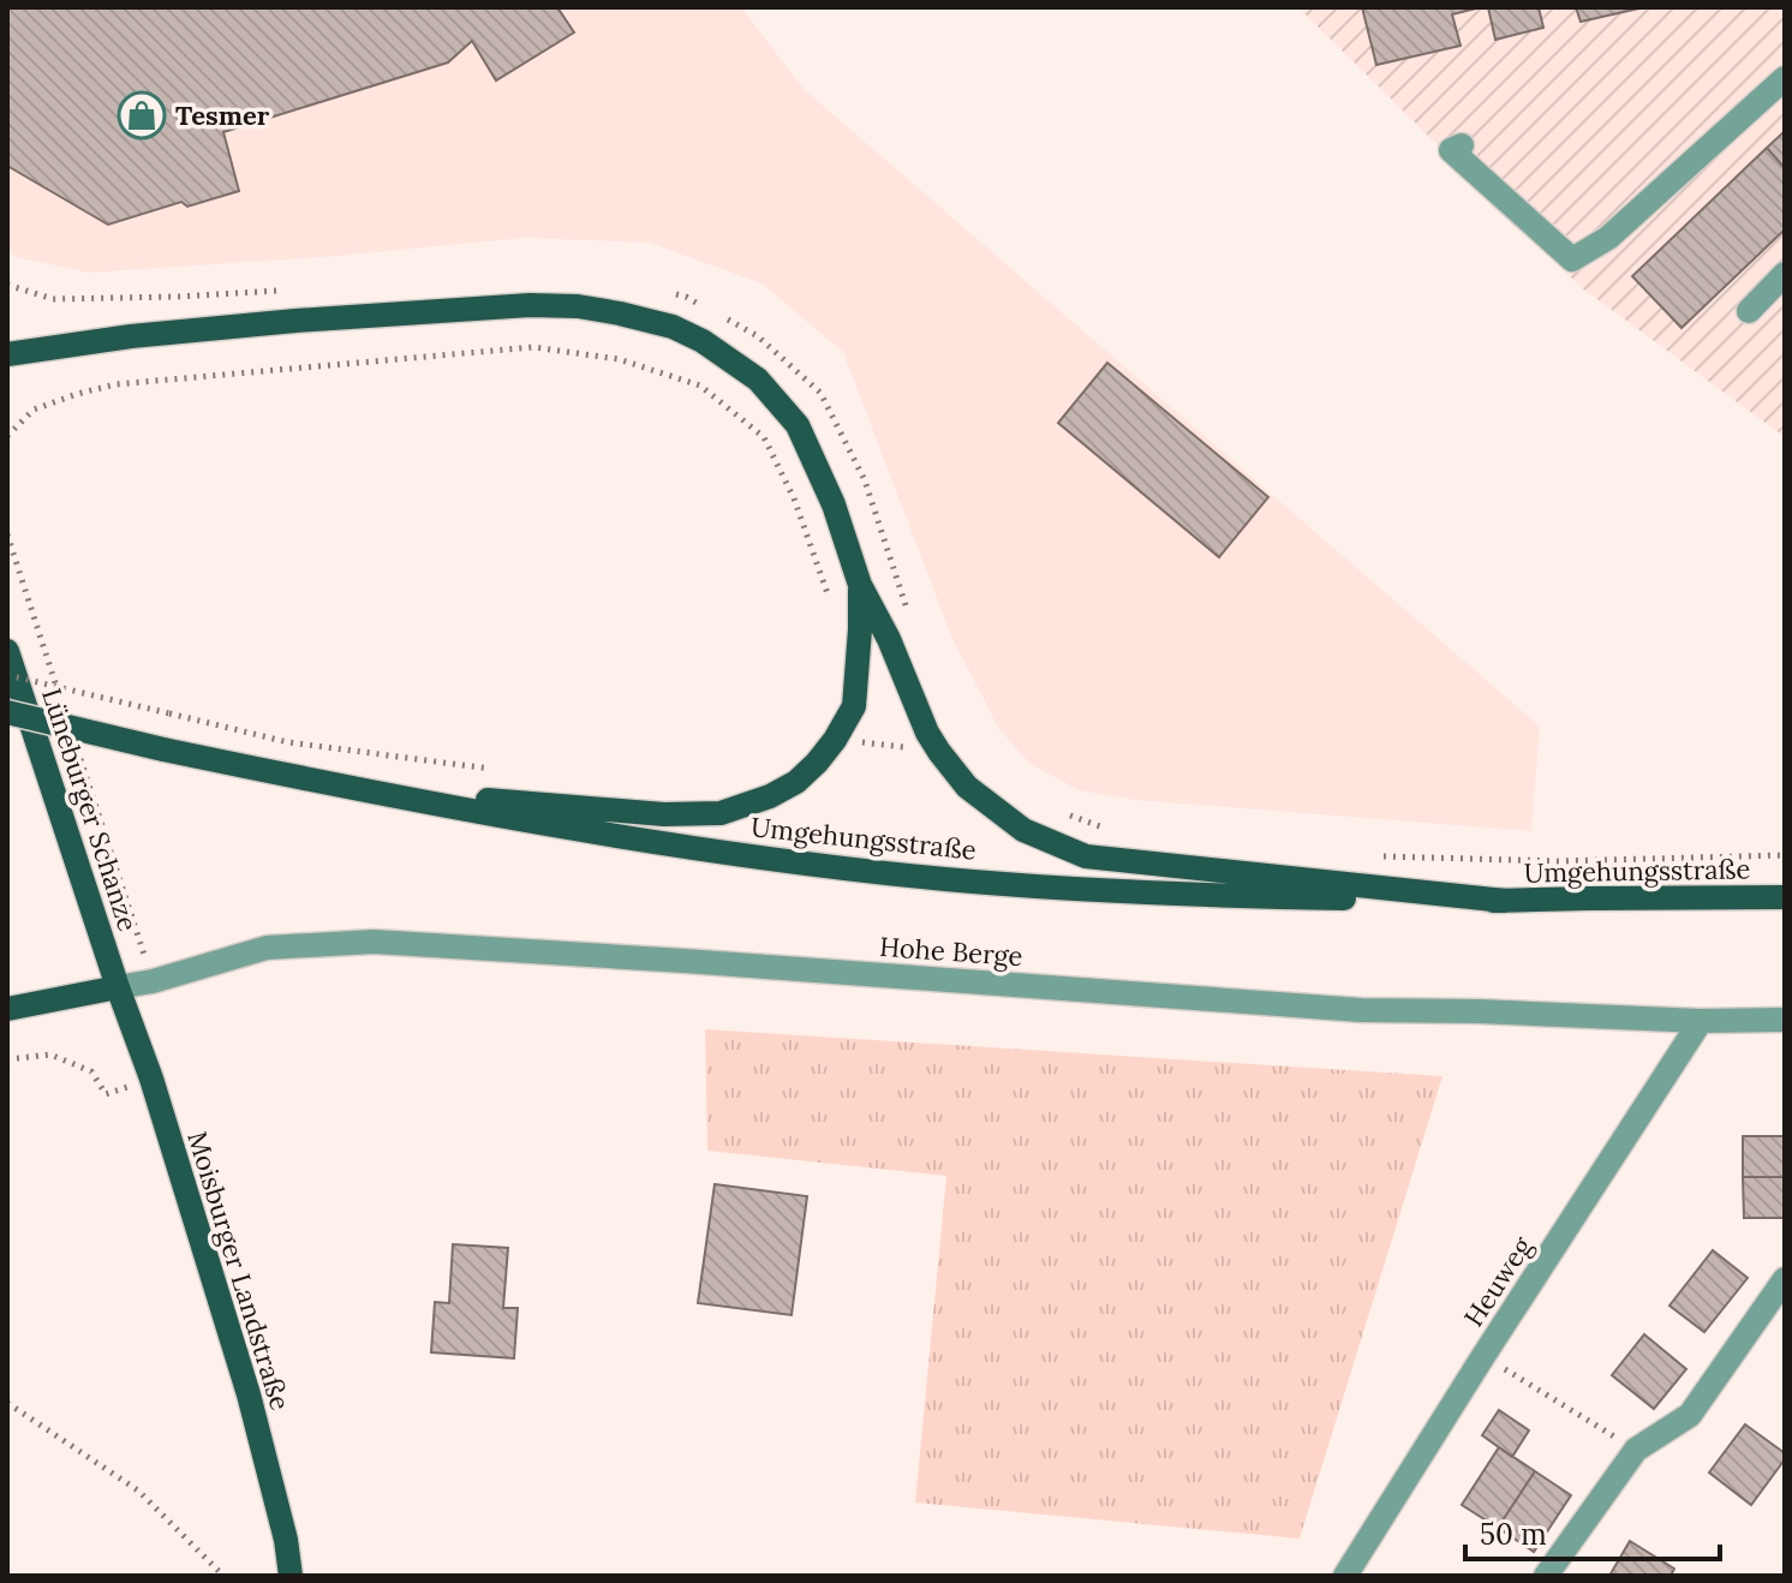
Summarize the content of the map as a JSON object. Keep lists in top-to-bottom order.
{
  "streets": {
    "main road": ["Lüneburger Schanze", "Umgehungsstraße", "Moisburger Landstraße"],
    "street": ["Hohe Berge", "Heuweg"]
  },
  "crossings": [
    ["Lüneburger Schanze", "Hohe Berge"],
    ["Lüneburger Schanze", "Moisburger Landstraße"],
    ["Hohe Berge", "Moisburger Landstraße"],
    ["Hohe Berge", "Heuweg"]
  ],
  "places": {
    "shop": ["Tesmer"]
  },
  "scale_bar": "50 m"
}
